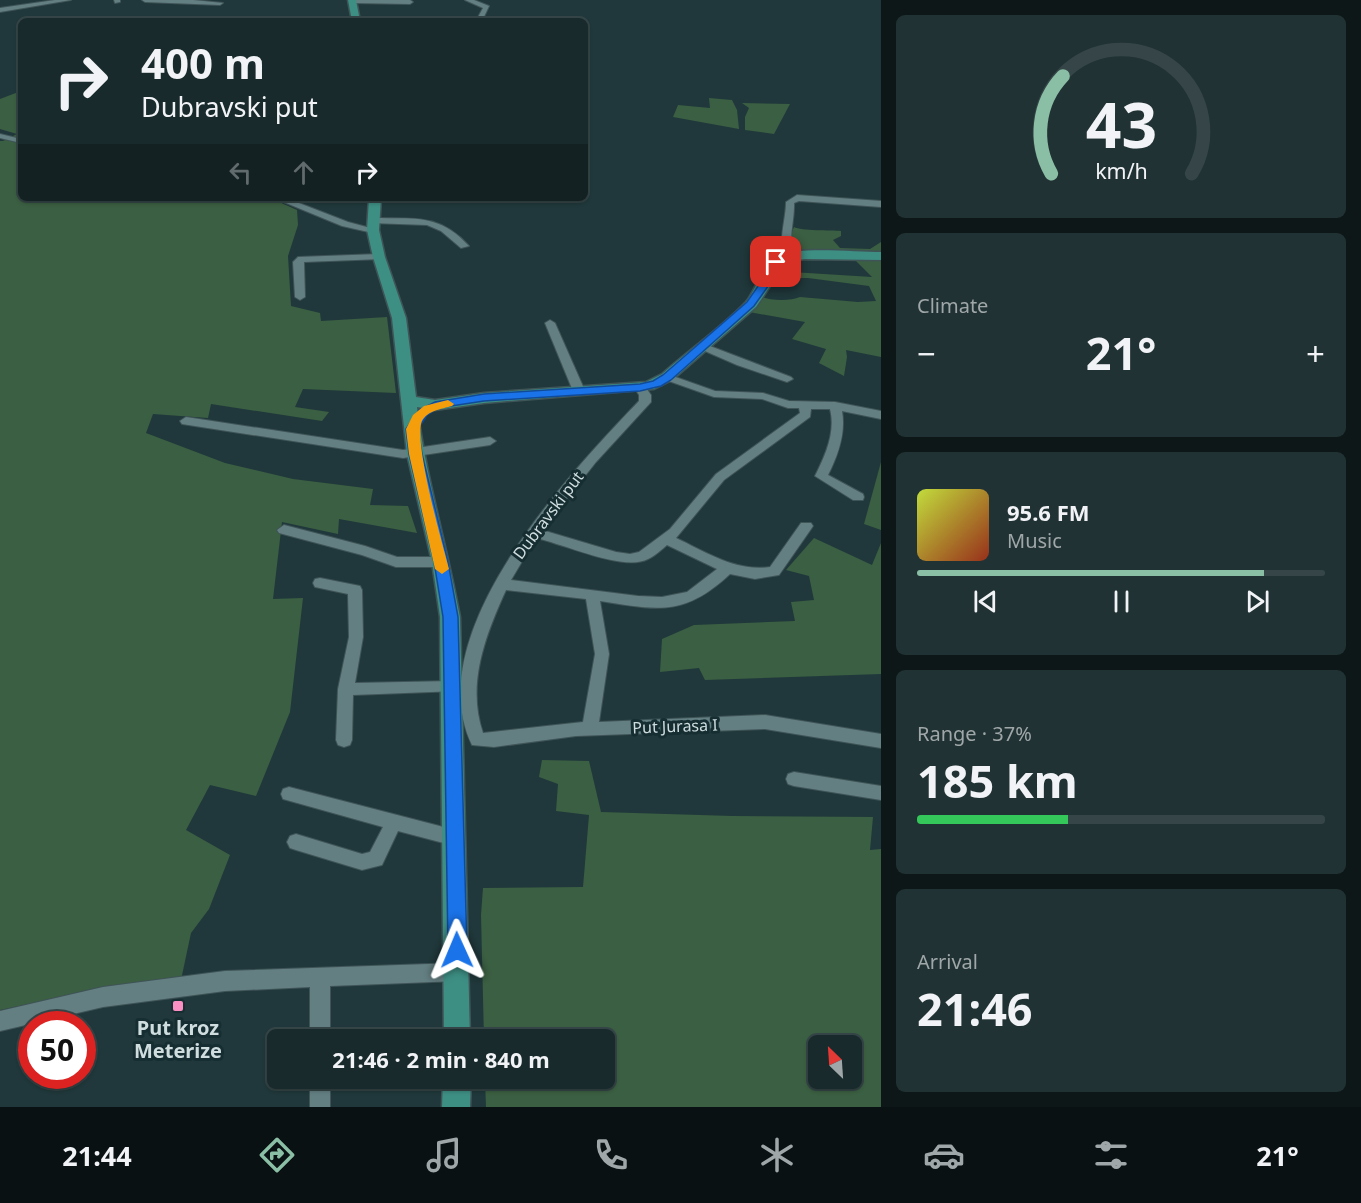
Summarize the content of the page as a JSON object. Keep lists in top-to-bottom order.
{
  "streets": {
    "street": ["Dubravski put", "Put Jurasa I"]
  },
  "crossings": [
    ["Dubravski put", "Put Jurasa I"]
  ],
  "places": {
    "transit": ["Put kroz Meterize"]
  },
  "north": "top left",
  "page": {
    "turn": ["400 m", "Dubravski put"],
    "tile": [
      "Climate",
      ["Range · 37%", "185 km"],
      ["Arrival", "21:46"]
    ],
    "heat": ["−", "21°", "+"],
    "song": ["95.6 FM", "Music"],
    "limit": "50",
    "trip": "21:46 · 2 min · 840 m",
    "tabs": ["21:44", "21°"],
    "gauge": ["43", "km/h"]
  }
}
